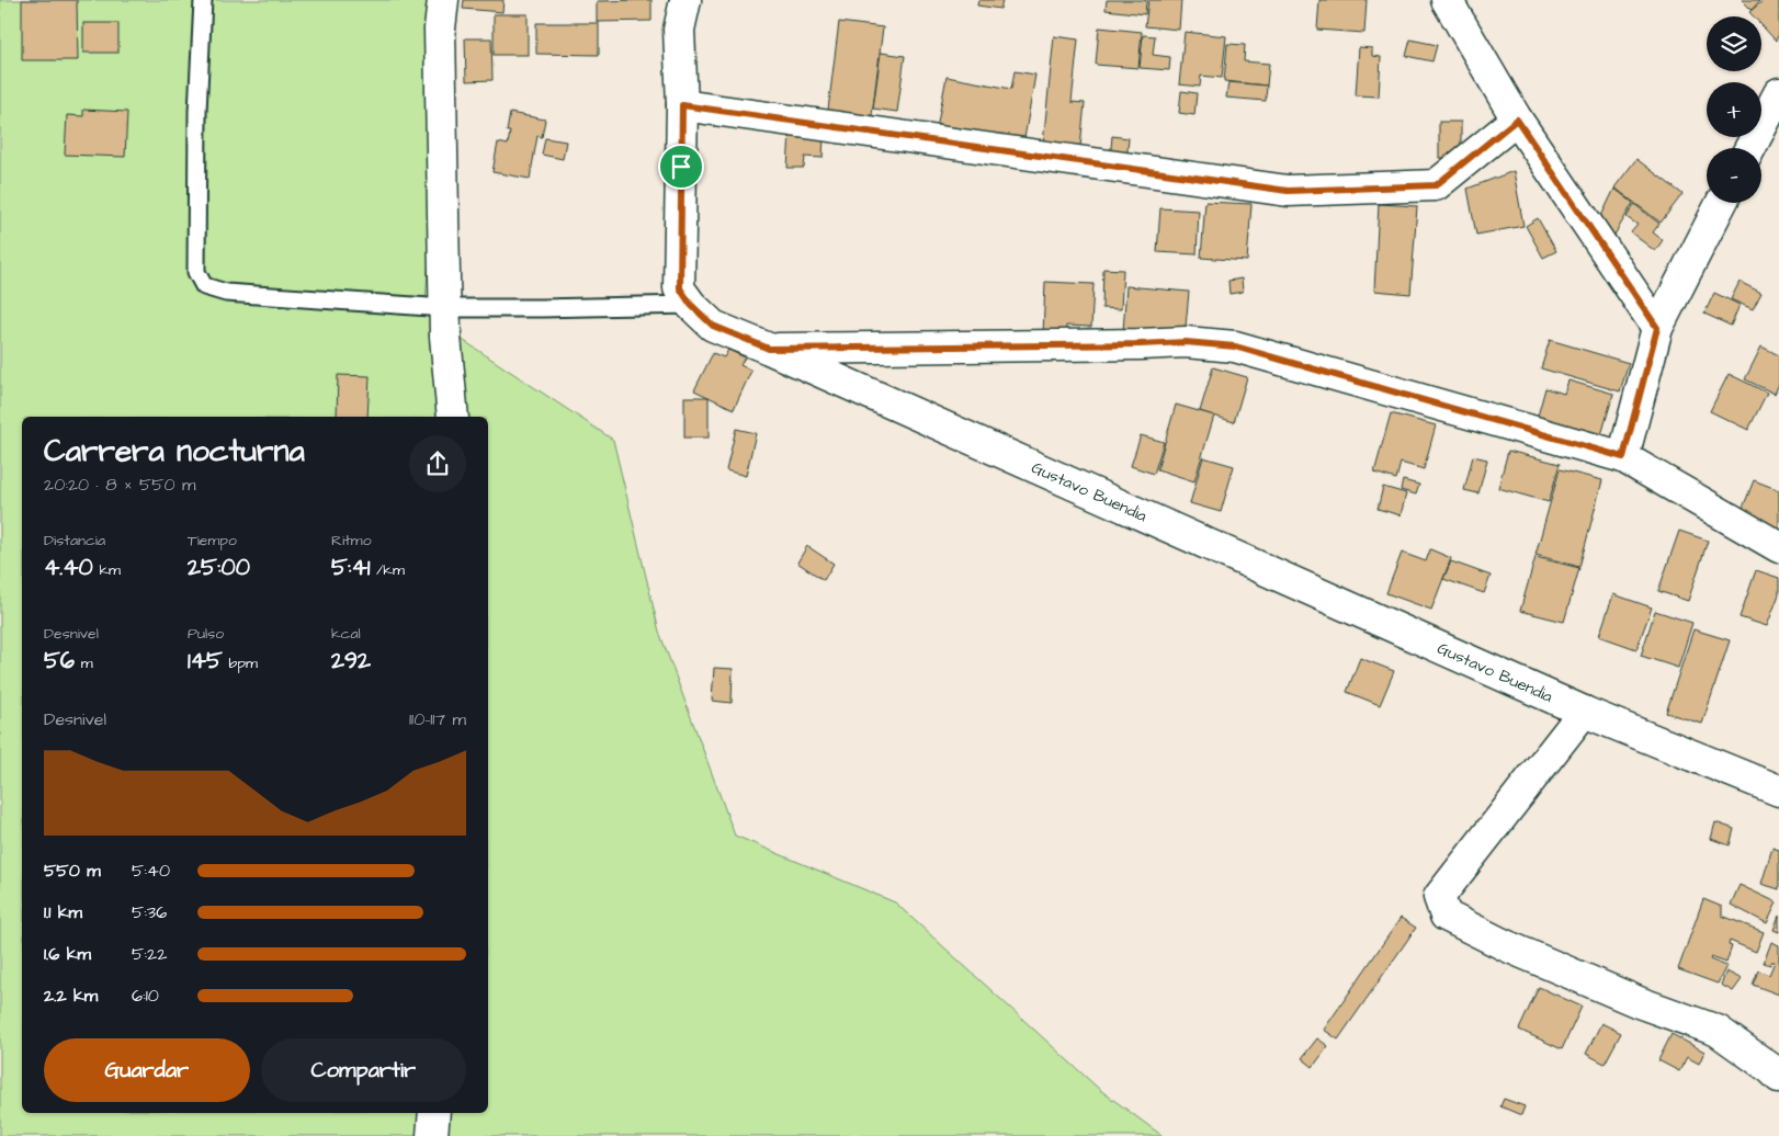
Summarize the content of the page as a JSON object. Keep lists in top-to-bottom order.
{
  "streets": {
    "street": ["Gustavo Buendia"]
  },
  "page": {
    "map_buttons": ["+", "−"],
    "heading": ["Carrera nocturna", "20:20 · 8 × 550 m"],
    "stats": [
      ["Distancia", "4.40 km"],
      ["Tiempo", "25:00"],
      ["Ritmo", "5:41 /km"],
      ["Desnivel", "56 m"],
      ["Pulso", "145 bpm"],
      ["kcal", "292"]
    ],
    "chart": ["Desnivel", "110–117 m"],
    "list": [
      {
        "name": "550 m",
        "note": "5:40"
      },
      {
        "name": "1.1 km",
        "note": "5:36"
      },
      {
        "name": "1.6 km",
        "note": "5:22"
      },
      {
        "name": "2.2 km",
        "note": "6:10"
      }
    ],
    "buttons": ["Guardar", "Compartir"]
  }
}
